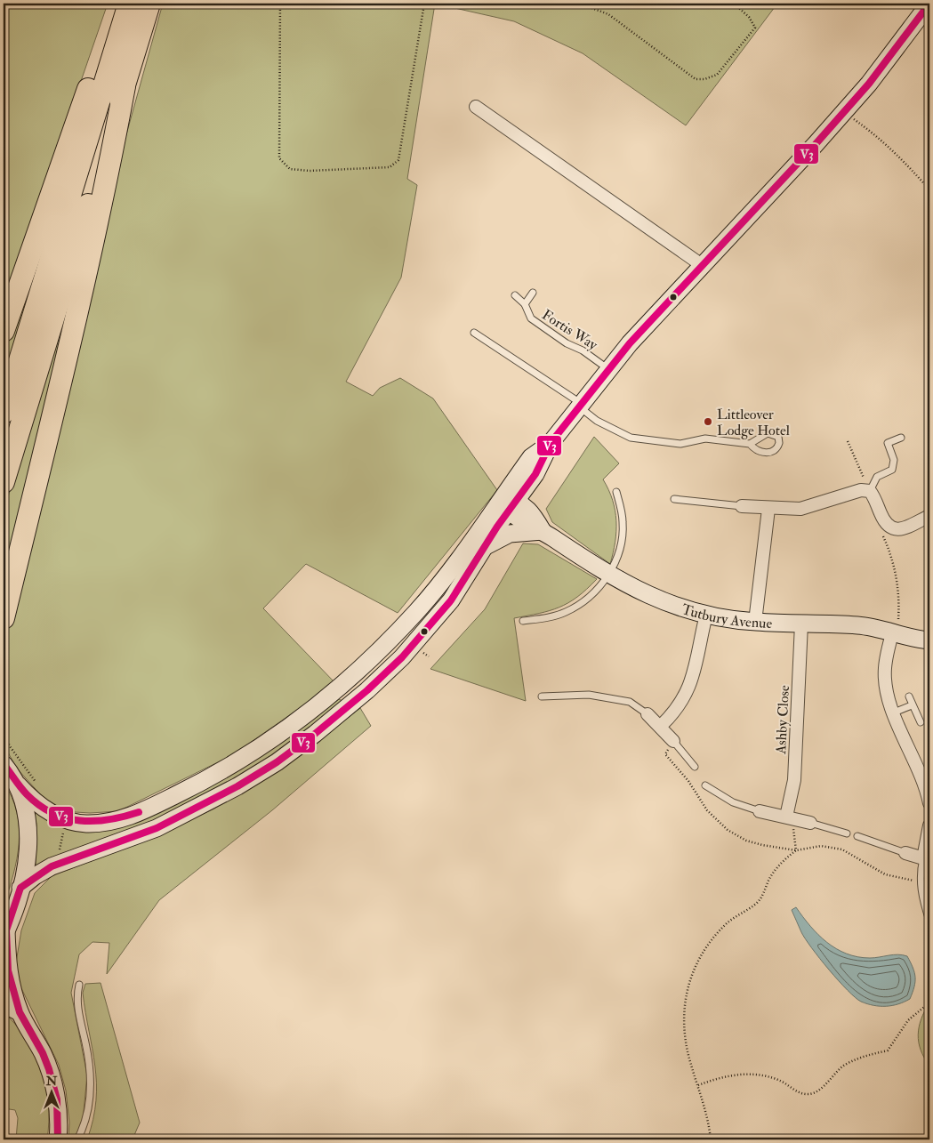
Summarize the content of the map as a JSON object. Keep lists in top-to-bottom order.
{
  "streets": {
    "street": ["Tutbury Avenue", "Ashby Close"],
    "lane": ["Fortis Way"]
  },
  "crossings": [
    ["Tutbury Avenue", "Ashby Close"]
  ],
  "places": ["Littleover Lodge Hotel"],
  "lines": ["transit line V3"],
  "north": "top"
}
